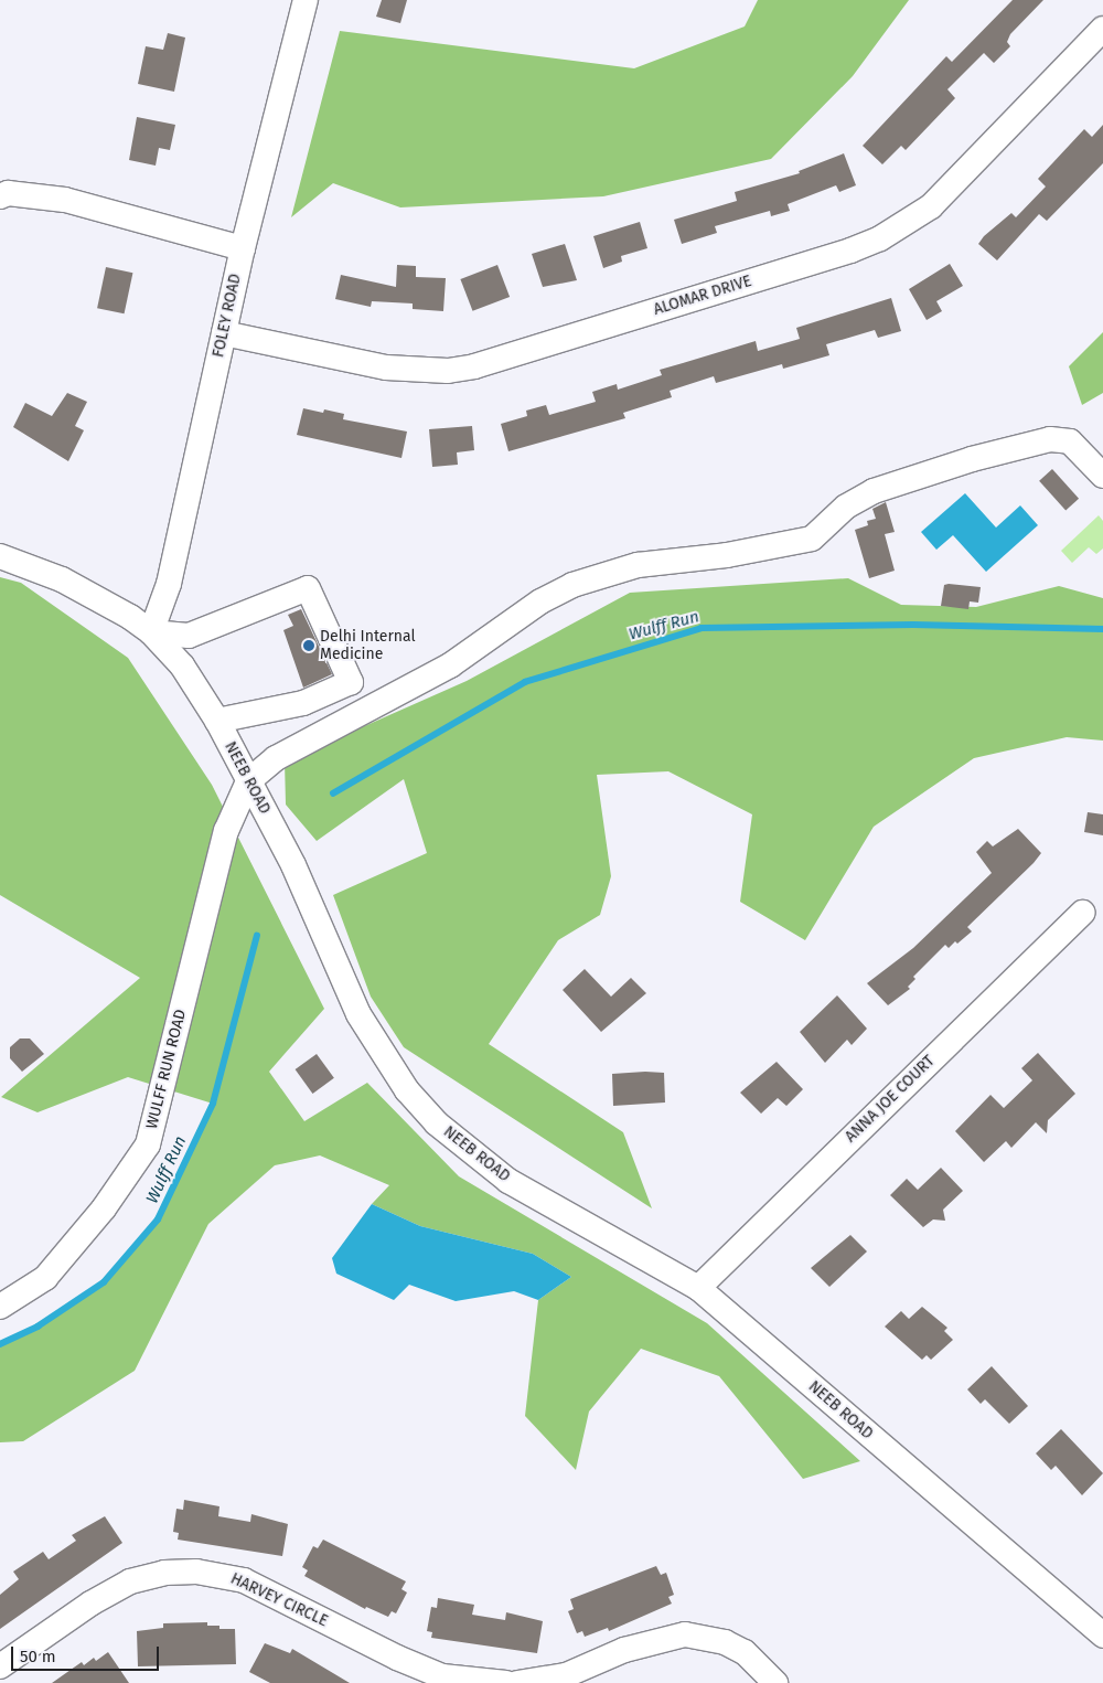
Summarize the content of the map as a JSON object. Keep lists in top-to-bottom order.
{
  "streets": {
    "street": [
      "ALOMAR DRIVE",
      "FOLEY ROAD",
      "NEEB ROAD",
      "WULFF RUN ROAD",
      "ANNA JOE COURT",
      "HARVEY CIRCLE"
    ]
  },
  "crossings": [
    ["ALOMAR DRIVE", "FOLEY ROAD"],
    ["FOLEY ROAD", "NEEB ROAD"],
    ["NEEB ROAD", "WULFF RUN ROAD"],
    ["NEEB ROAD", "ANNA JOE COURT"]
  ],
  "water": ["Wulff Run"],
  "places": ["Delhi Internal Medicine"],
  "scale_bar": "50 m"
}
